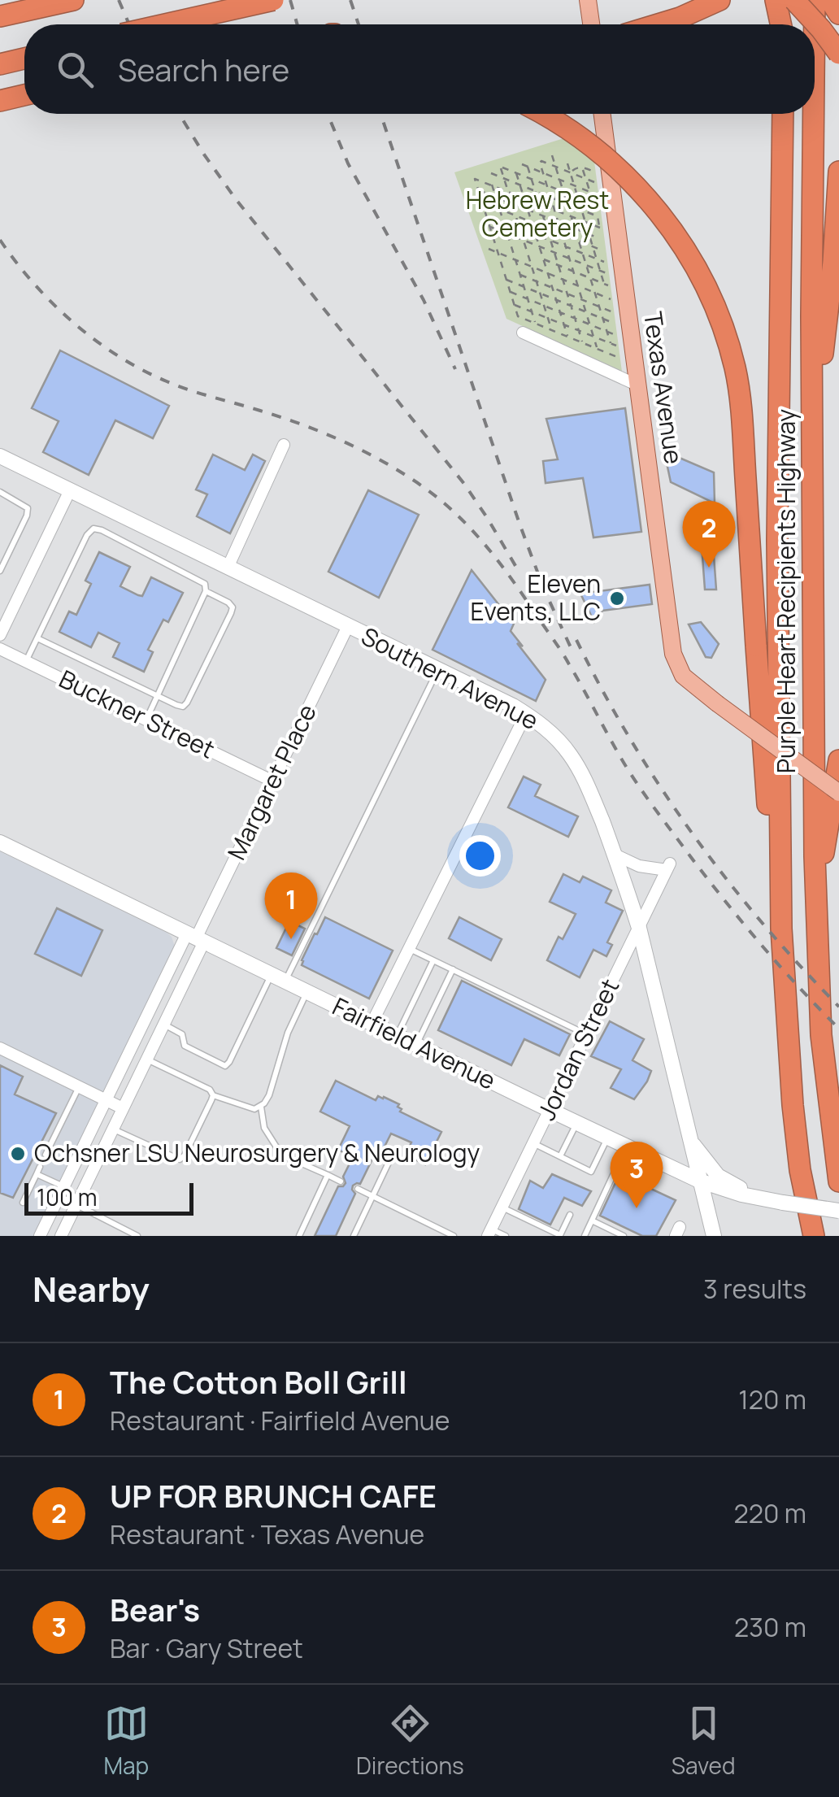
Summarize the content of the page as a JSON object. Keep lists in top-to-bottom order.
{
  "streets": {
    "highway": ["Purple Heart Recipients Highway"],
    "main road": ["Texas Avenue"],
    "street": [
      "Southern Avenue",
      "Buckner Street",
      "Margaret Place",
      "Fairfield Avenue",
      "Jordan Street"
    ]
  },
  "crossings": [
    ["Southern Avenue", "Margaret Place"],
    ["Southern Avenue", "Fairfield Avenue"],
    ["Southern Avenue", "Jordan Street"],
    ["Buckner Street", "Margaret Place"],
    ["Margaret Place", "Fairfield Avenue"],
    ["Fairfield Avenue", "Jordan Street"]
  ],
  "parks": ["Hebrew Rest Cemetery"],
  "places": ["Eleven Events, LLC", "Ochsner LSU Neurosurgery & Neurology"],
  "scale_bar": "100 m",
  "page": {
    "search": "Search here",
    "pins": ["2", "1", "3"],
    "scale": "100 m",
    "heading": ["Nearby", "3 results"],
    "list": [
      {
        "mark": "1",
        "name": "The Cotton Boll Grill",
        "note": "Restaurant · Fairfield Avenue",
        "value": "120 m"
      },
      {
        "mark": "2",
        "name": "UP FOR BRUNCH CAFE",
        "note": "Restaurant · Texas Avenue",
        "value": "220 m"
      },
      {
        "mark": "3",
        "name": "Bear's",
        "note": "Bar · Gary Street",
        "value": "230 m"
      }
    ],
    "nav": ["Map", "Directions", "Saved"]
  }
}
